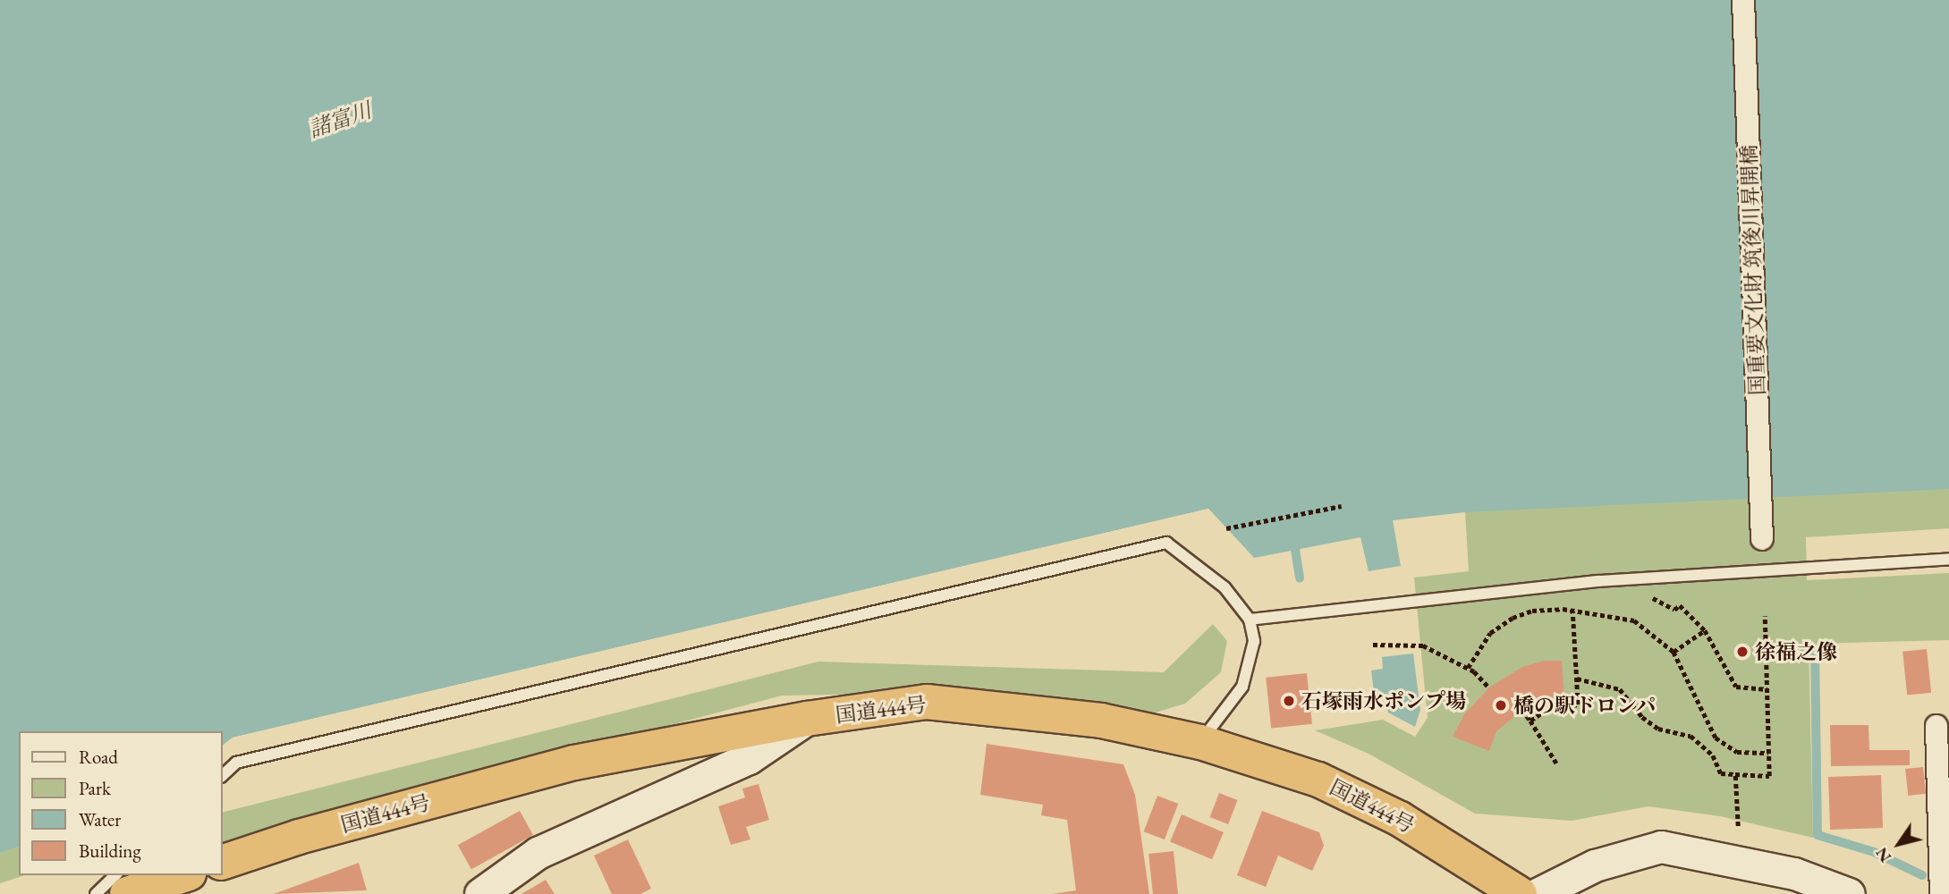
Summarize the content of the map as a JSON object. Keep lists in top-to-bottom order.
{
  "streets": {
    "highway": ["国道444号"],
    "street": ["国重要文化財 筑後川昇開橋"]
  },
  "water": ["諸富川"],
  "places": ["徐福之像", "石塚雨水ポンプ場", "橋の駅ドロンパ"],
  "legend": [
    "Road",
    "Park",
    "Water",
    "Building"
  ],
  "north": "bottom left"
}
